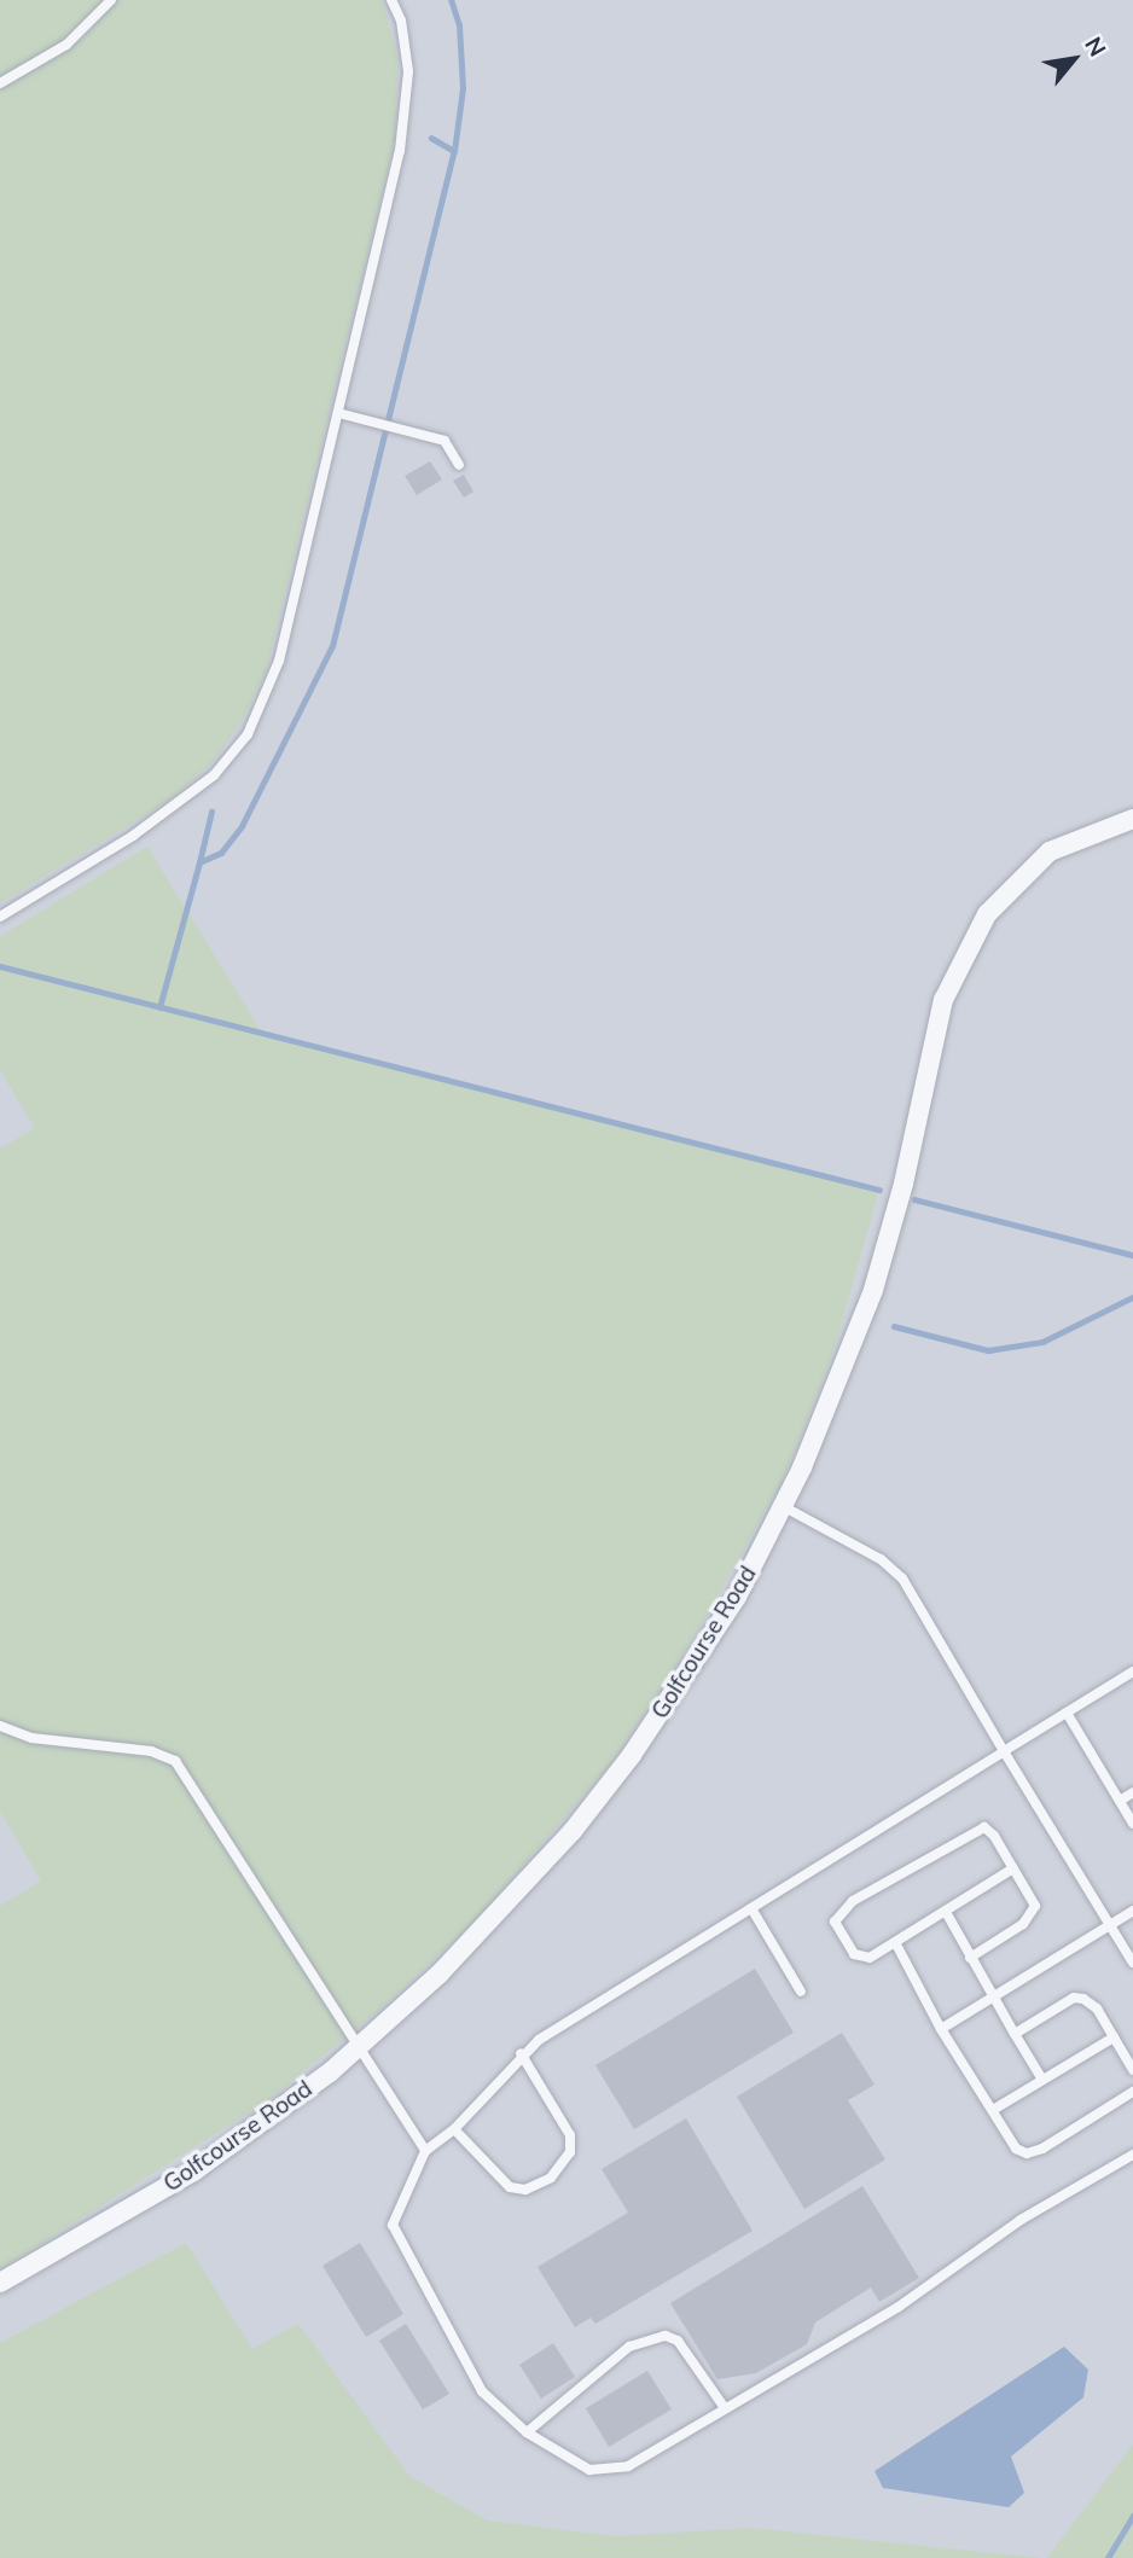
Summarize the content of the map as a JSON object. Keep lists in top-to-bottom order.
{
  "streets": {
    "street": ["Golfcourse Road"]
  },
  "north": "top right"
}
